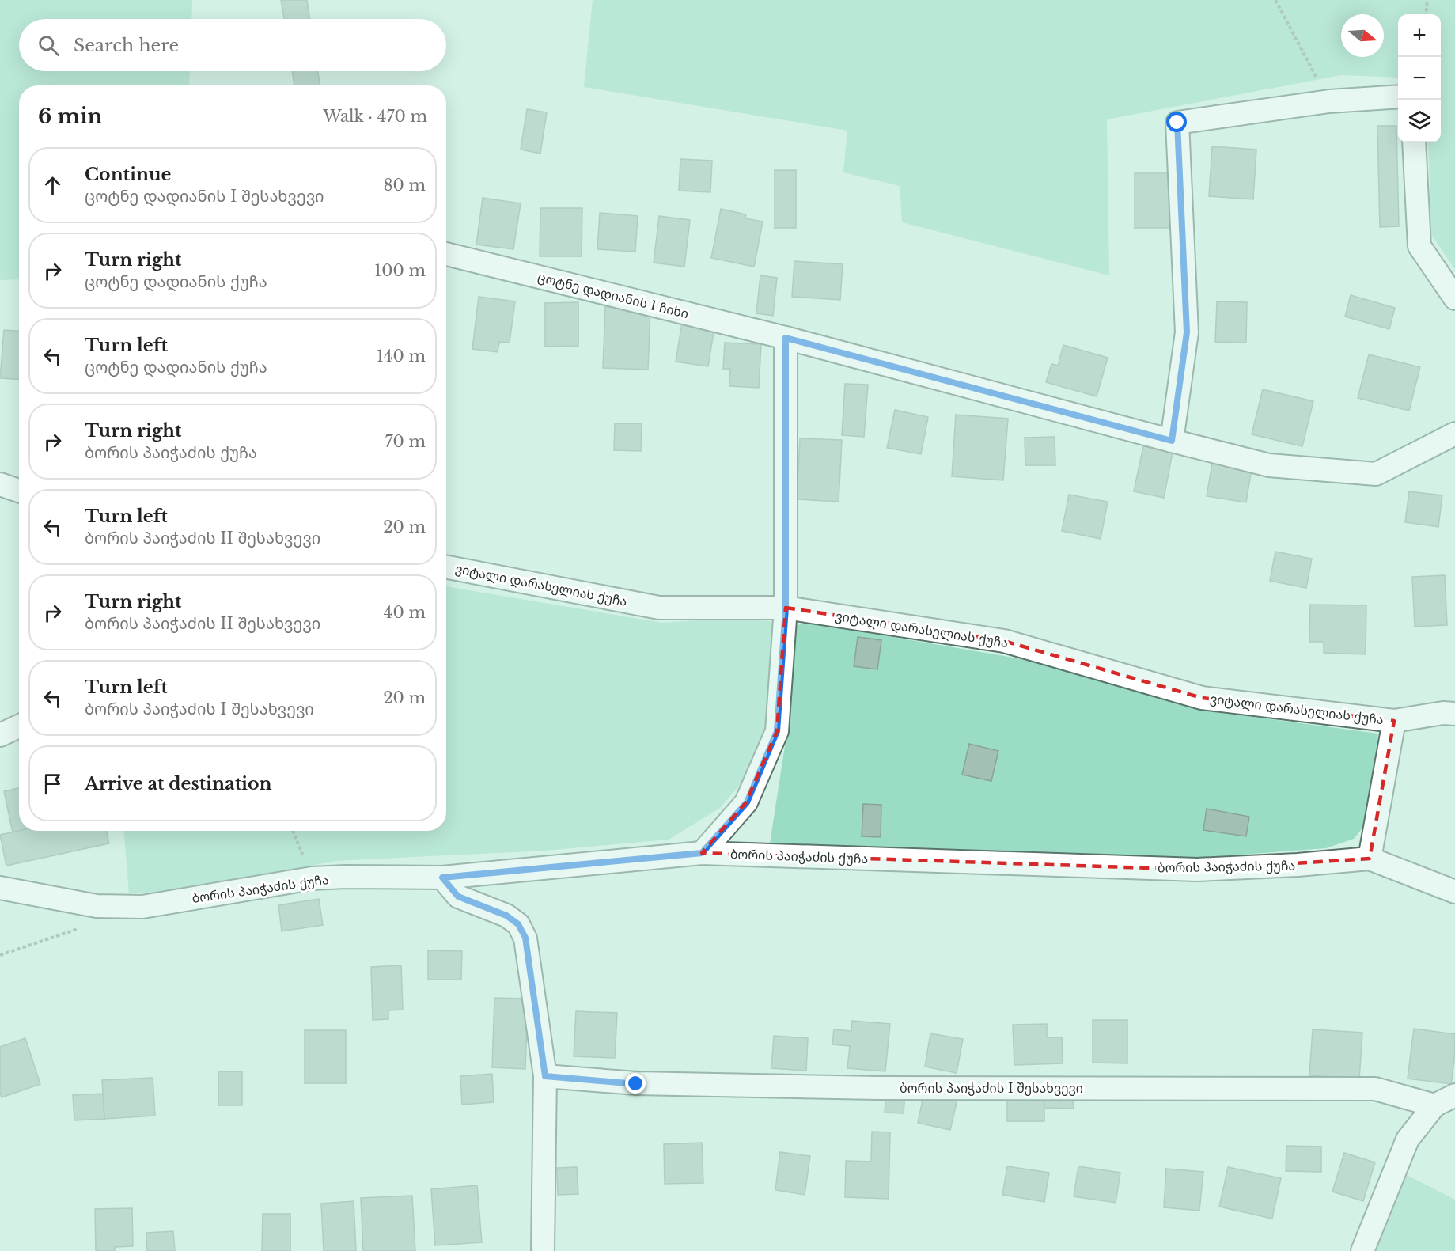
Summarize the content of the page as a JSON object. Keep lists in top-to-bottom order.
{
  "streets": {
    "street": [
      "ცოტნე დადიანის I ჩიხი",
      "ვიტალი დარასელიას ქუჩა",
      "ბორის პაიჭაძის ქუჩა",
      "ბორის პაიჭაძის I შესახვევი"
    ]
  },
  "north": "right",
  "page": {
    "map_buttons": ["+", "−"],
    "search": "Search here",
    "heading": ["6 min", "Walk · 470 m"],
    "list": [
      ["Continue", "ცოტნე დადიანის I შესახვევი", "80 m"],
      ["Turn right", "ცოტნე დადიანის ქუჩა", "100 m"],
      ["Turn left", "ცოტნე დადიანის ქუჩა", "140 m"],
      ["Turn right", "ბორის პაიჭაძის ქუჩა", "70 m"],
      ["Turn left", "ბორის პაიჭაძის II შესახვევი", "20 m"],
      ["Turn right", "ბორის პაიჭაძის II შესახვევი", "40 m"],
      ["Turn left", "ბორის პაიჭაძის I შესახვევი", "20 m"],
      "Arrive at destination"
    ]
  }
}
